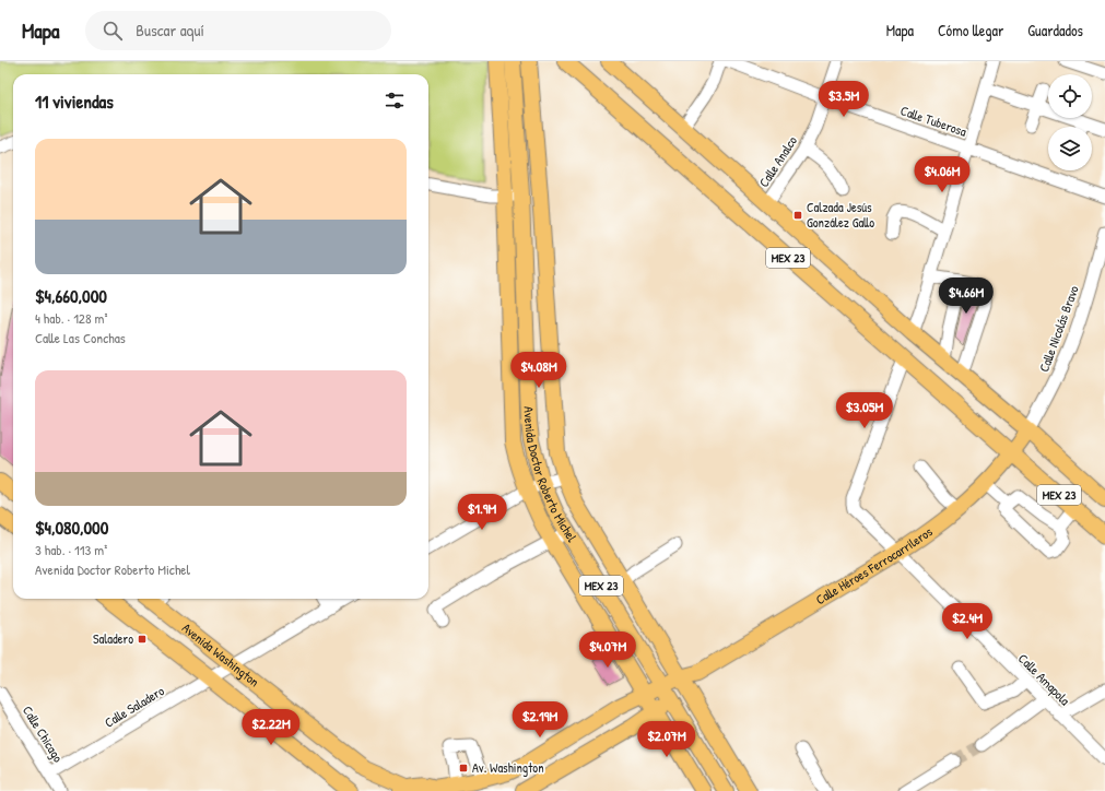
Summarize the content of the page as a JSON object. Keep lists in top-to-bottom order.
{
  "streets": {
    "main road": [
      "MEX 23",
      "Avenida Doctor Roberto Michel",
      "Calle Héroes Ferrocarrileros",
      "Avenida Washington"
    ],
    "street": [
      "Calle Tuberosa",
      "Calle Analco",
      "Calle Nicolás Bravo",
      "Calle Amapola",
      "Calle Saladero",
      "Calle Chicago"
    ]
  },
  "crossings": [
    ["Calle Tuberosa", "Calle Analco"],
    ["Calle Analco", "MEX 23"],
    ["MEX 23", "Calle Nicolás Bravo"],
    ["MEX 23", "Calle Héroes Ferrocarrileros"],
    ["MEX 23", "Calle Amapola"],
    ["Calle Nicolás Bravo", "Calle Héroes Ferrocarrileros"],
    ["Avenida Doctor Roberto Michel", "Calle Héroes Ferrocarrileros"],
    ["Calle Héroes Ferrocarrileros", "Avenida Washington"],
    ["Calle Héroes Ferrocarrileros", "Calle Amapola"],
    ["Avenida Washington", "Calle Saladero"],
    ["Calle Saladero", "Calle Chicago"]
  ],
  "places": {
    "transit": ["Calzada Jesús González Gallo", "Saladero", "Av. Washington"]
  },
  "page": {
    "header": "Mapa",
    "search": "Buscar aquí",
    "nav": ["Mapa", "Cómo llegar", "Guardados"],
    "heading": "11 viviendas",
    "price": [
      "$3.5M",
      "$4.06M",
      "$4.66M",
      "$4.08M",
      "$3.05M",
      "$1.9M",
      "$2.4M",
      "$4.07M",
      "$2.19M",
      "$2.22M",
      "$2.07M"
    ],
    "list": [
      {
        "name": "$4,660,000",
        "note": "4 hab. · 128 m² · Calle Las Conchas"
      },
      {
        "name": "$4,080,000",
        "note": "3 hab. · 113 m² · Avenida Doctor Roberto Michel"
      }
    ]
  }
}
